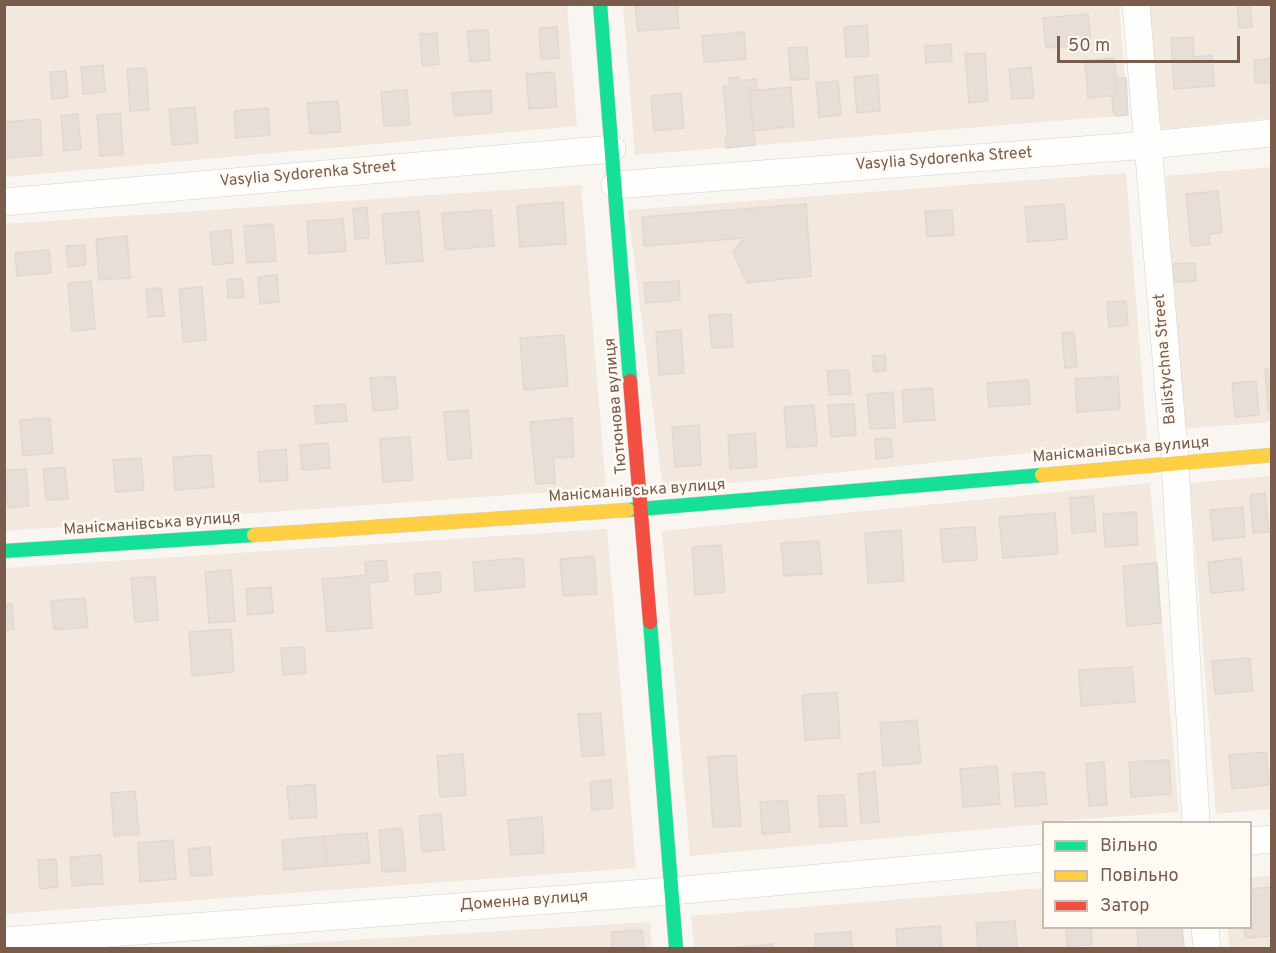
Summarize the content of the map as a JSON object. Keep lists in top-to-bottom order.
{
  "streets": {
    "street": [
      "Vasylia Sydorenka Street",
      "Balistychna Street",
      "Тютюнова вулиця",
      "Манісманівська вулиця",
      "Доменна вулиця"
    ]
  },
  "crossings": [
    ["Vasylia Sydorenka Street", "Balistychna Street"],
    ["Vasylia Sydorenka Street", "Тютюнова вулиця"],
    ["Balistychna Street", "Манісманівська вулиця"],
    ["Тютюнова вулиця", "Манісманівська вулиця"],
    ["Тютюнова вулиця", "Доменна вулиця"]
  ],
  "legend": ["Вільно", "Повільно", "Затор"],
  "scale_bar": "50 m"
}
